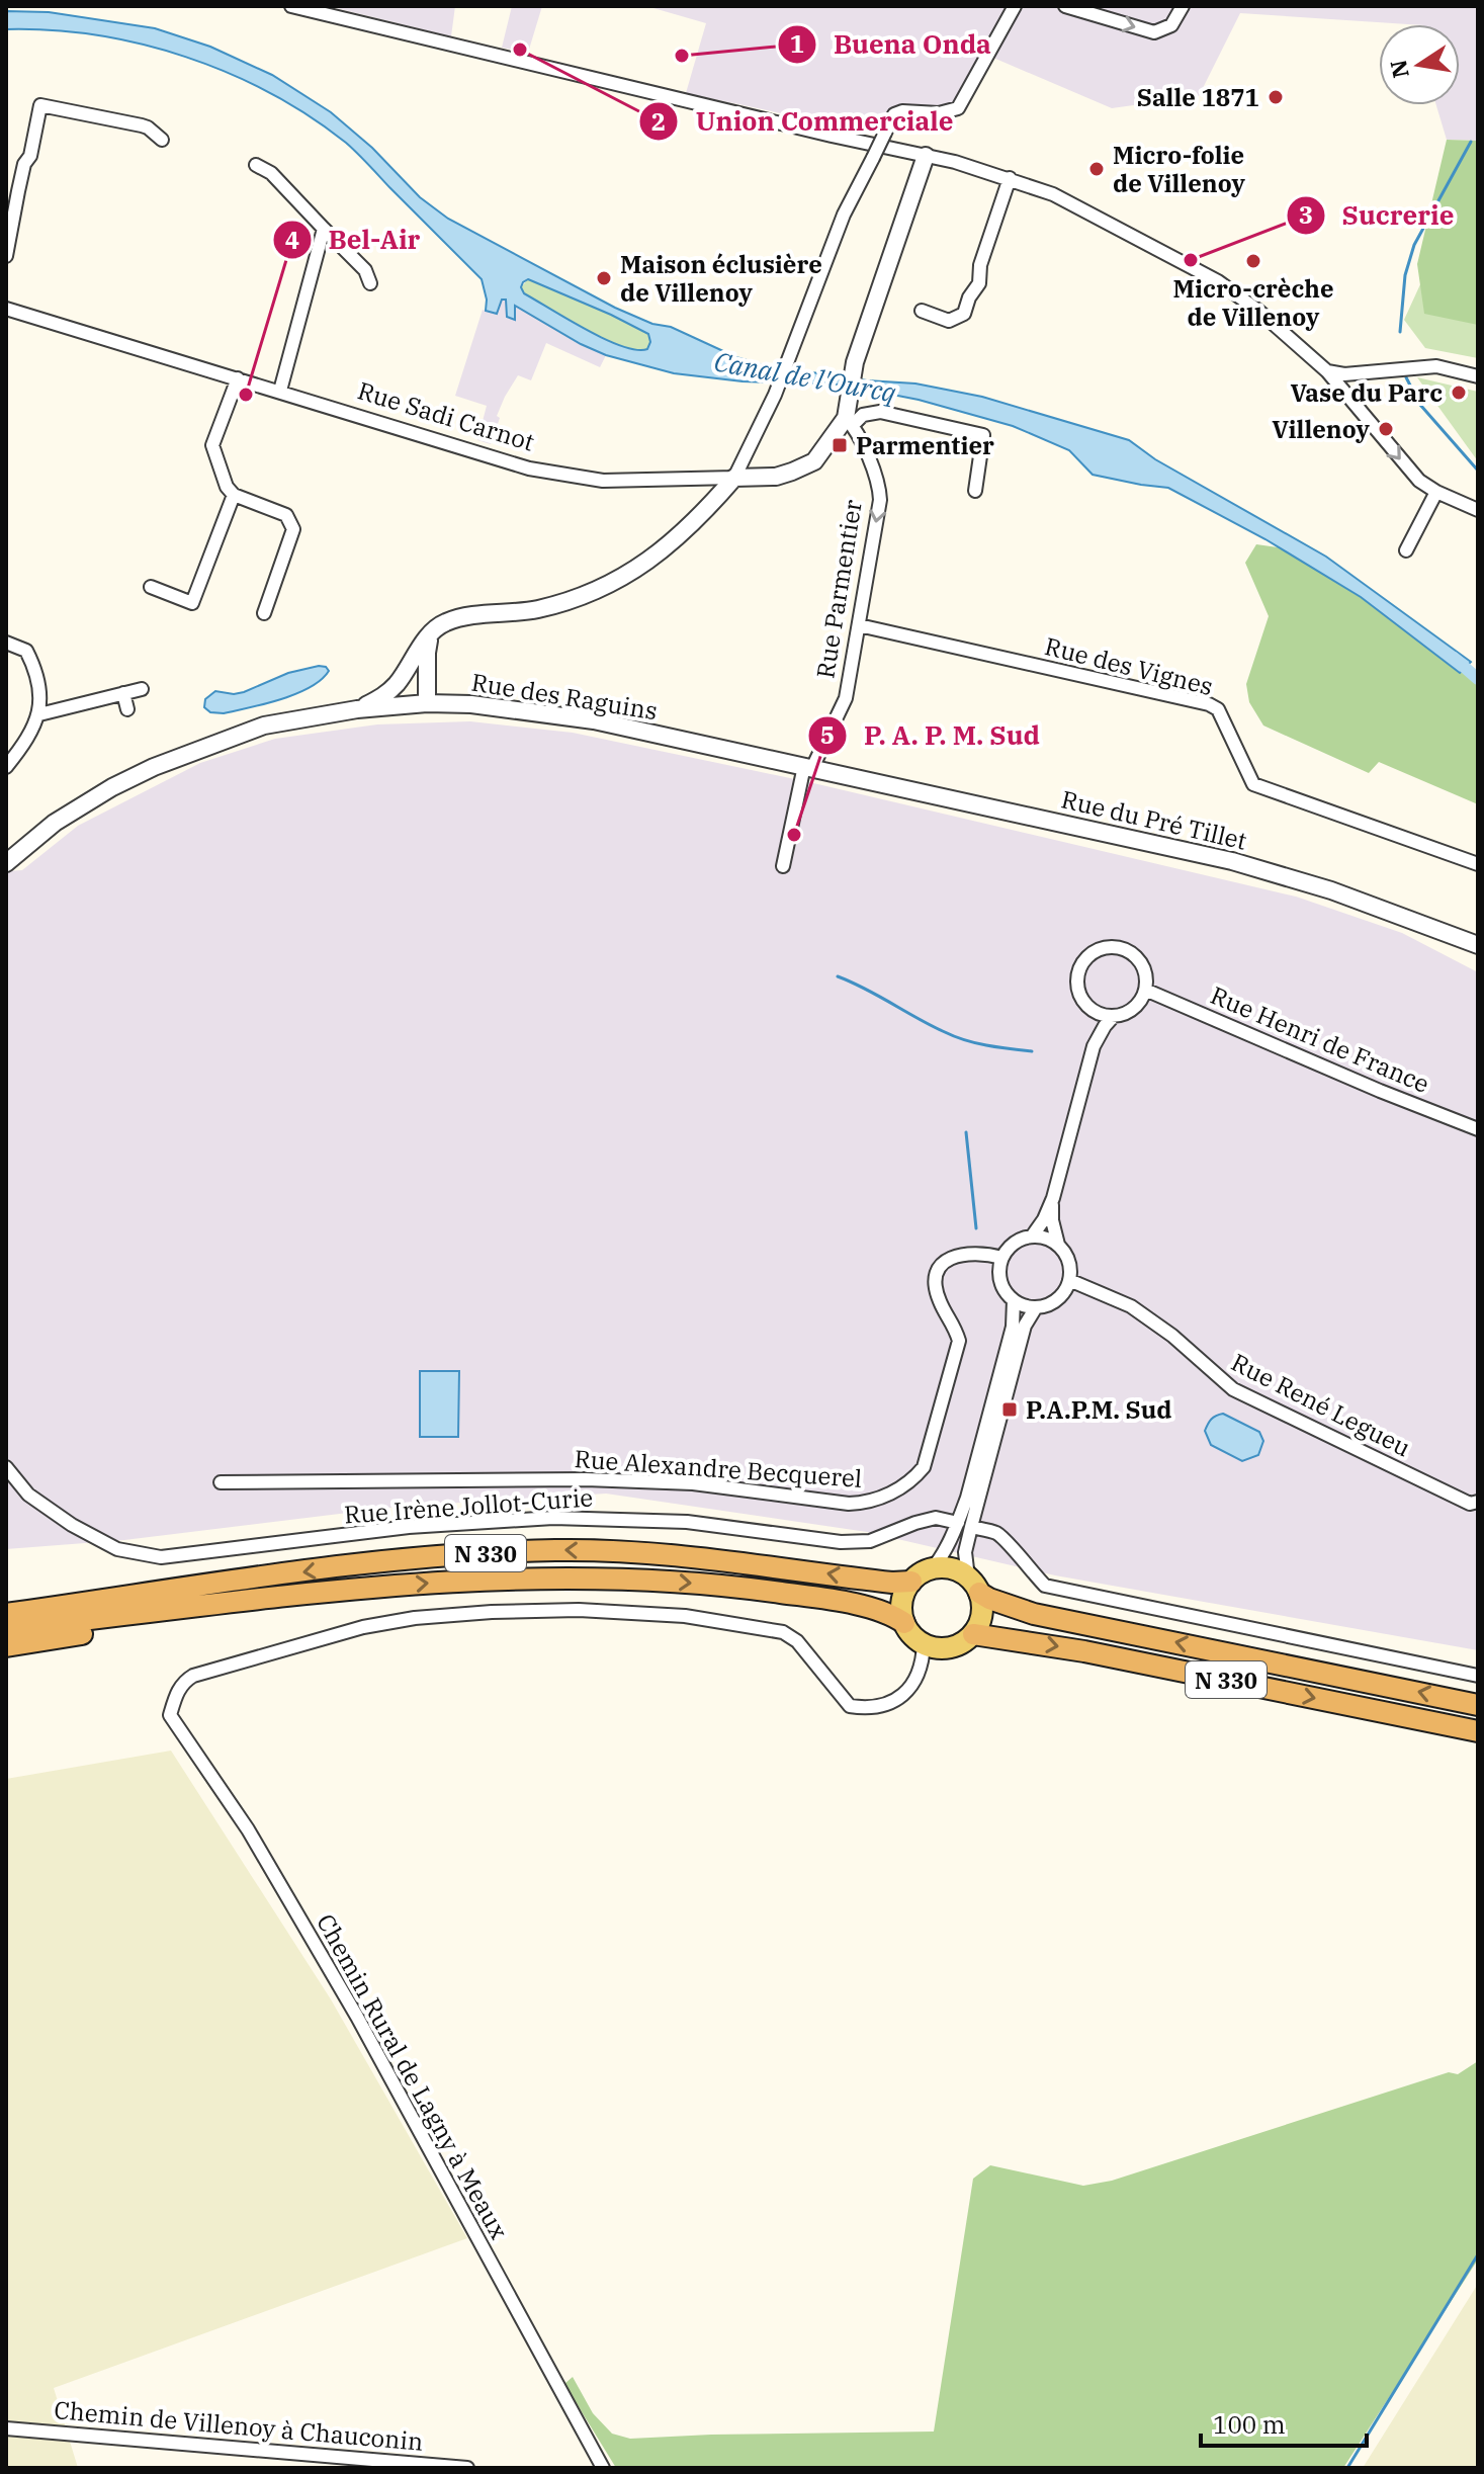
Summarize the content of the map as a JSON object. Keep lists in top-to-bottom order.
{
  "streets": {
    "highway": ["N 330"],
    "street": [
      "Rue Sadi Carnot",
      "Rue Parmentier",
      "Rue des Vignes",
      "Rue des Raguins",
      "Rue du Pré Tillet",
      "Rue Henri de France",
      "Rue René Legueu",
      "Rue Alexandre Becquerel",
      "Rue Irène Jollot-Curie",
      "Chemin Rural de Lagny à Meaux",
      "Chemin de Villenoy à Chauconin"
    ]
  },
  "crossings": [
    ["Rue Sadi Carnot", "Rue Parmentier"],
    ["Rue Parmentier", "Rue des Vignes"],
    ["Rue Parmentier", "Rue des Raguins"],
    ["Rue Parmentier", "Rue du Pré Tillet"],
    ["Rue des Raguins", "Rue du Pré Tillet"],
    ["Rue René Legueu", "Rue Alexandre Becquerel"],
    ["N 330", "Chemin Rural de Lagny à Meaux"]
  ],
  "one_way": ["Rue Parmentier"],
  "water": ["Canal de l'Ourcq"],
  "places": {
    "other": [
      "Union Commerciale",
      "Buena Onda",
      "Salle 1871",
      "Micro-folie de Villenoy",
      "Sucrerie",
      "Micro-crèche de Villenoy",
      "Maison éclusière de Villenoy",
      "Vase du Parc",
      "Bel-Air",
      "Villenoy",
      "P. A. P. M. Sud"
    ],
    "transit": ["Parmentier", "P.A.P.M. Sud"]
  },
  "scale_bar": "100 m",
  "north": "left"
}
